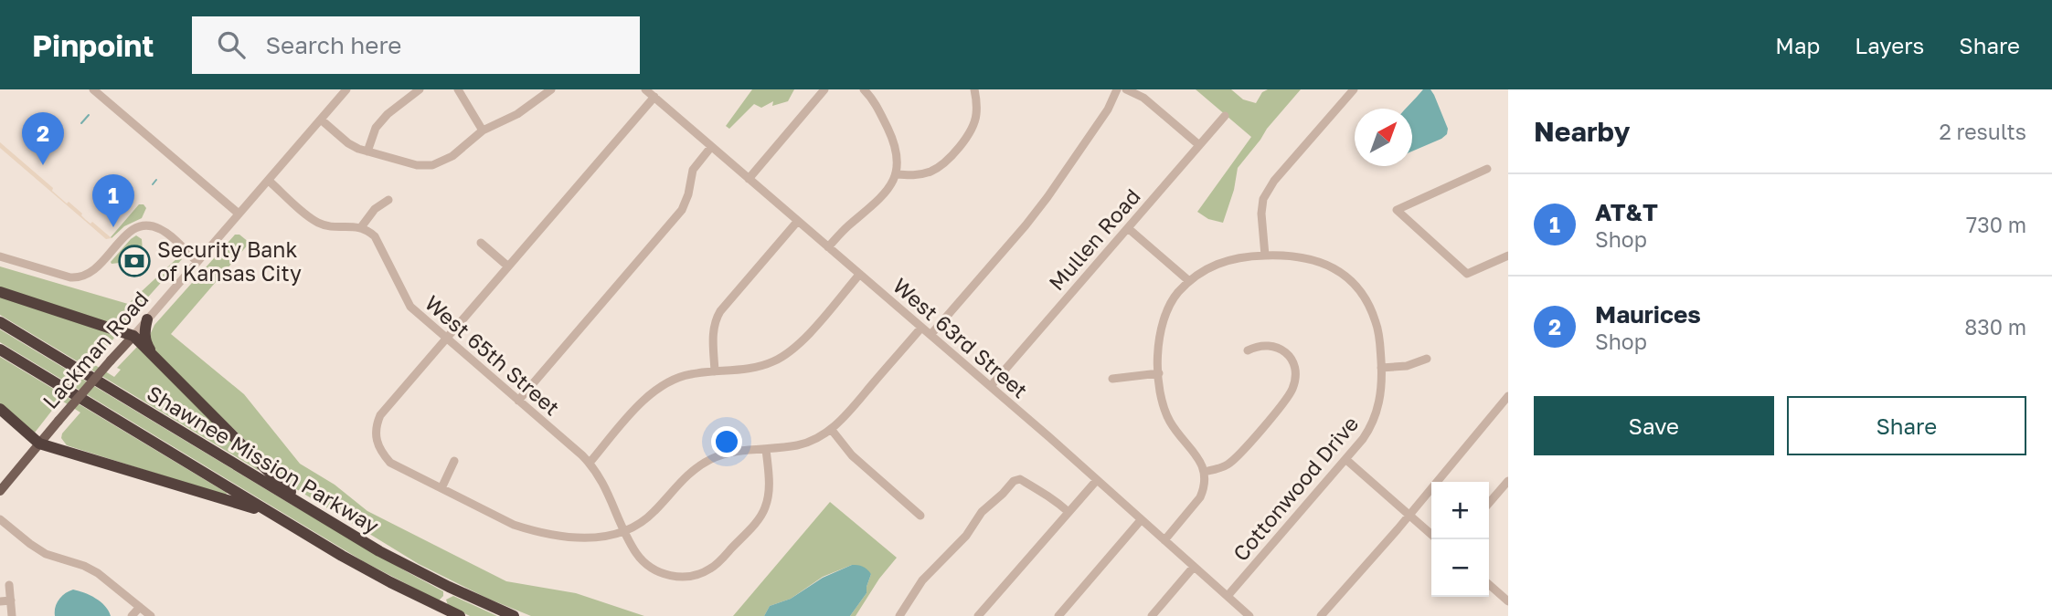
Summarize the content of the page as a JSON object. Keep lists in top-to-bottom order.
{
  "streets": {
    "highway": ["Shawnee Mission Parkway"],
    "main road": ["Lackman Road"],
    "street": [
      "Mullen Road",
      "West 63rd Street",
      "West 65th Street",
      "Cottonwood Drive"
    ]
  },
  "crossings": [
    ["Mullen Road", "West 63rd Street"],
    ["West 63rd Street", "Cottonwood Drive"]
  ],
  "places": {
    "bank": ["Security Bank of Kansas City"]
  },
  "north": "top right",
  "page": {
    "header": "Pinpoint",
    "search": "Search here",
    "nav": ["Map", "Layers", "Share"],
    "heading": ["Nearby", "2 results"],
    "pins": ["2", "1"],
    "list": [
      {
        "mark": "1",
        "name": "AT&T",
        "note": "Shop",
        "value": "730 m"
      },
      {
        "mark": "2",
        "name": "Maurices",
        "note": "Shop",
        "value": "830 m"
      }
    ],
    "buttons": ["Save", "Share"],
    "map_buttons": ["+", "−"]
  }
}
